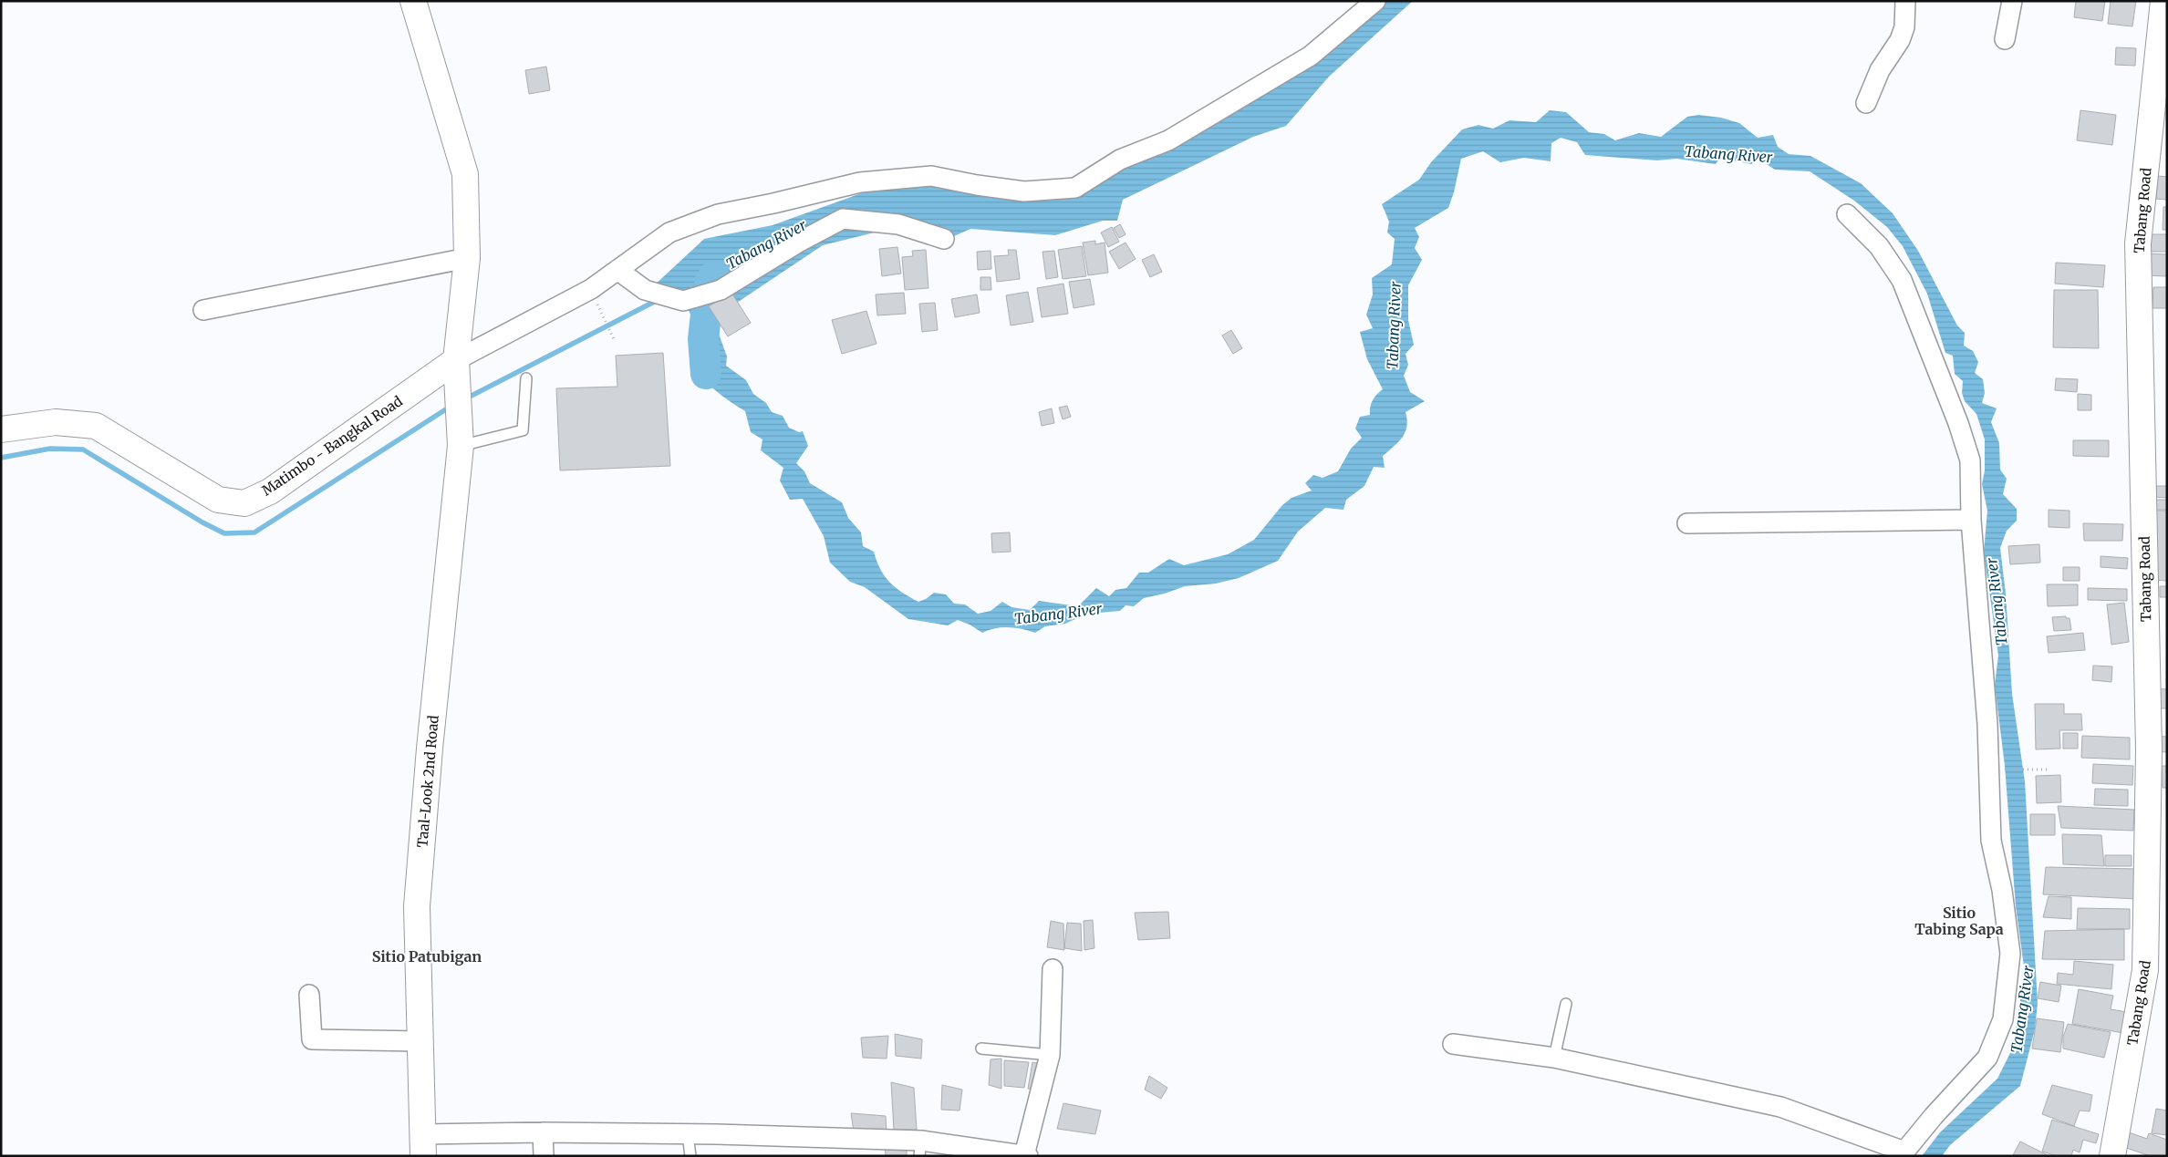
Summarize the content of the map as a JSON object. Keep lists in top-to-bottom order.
{
  "streets": {
    "street": ["Tabang Road", "Matimbo - Bangkal Road", "Taal-Look 2nd Road"]
  },
  "crossings": [
    ["Matimbo - Bangkal Road", "Taal-Look 2nd Road"]
  ],
  "districts": ["Sitio Tabing Sapa", "Sitio Patubigan"],
  "water": ["Tabang River"]
}
